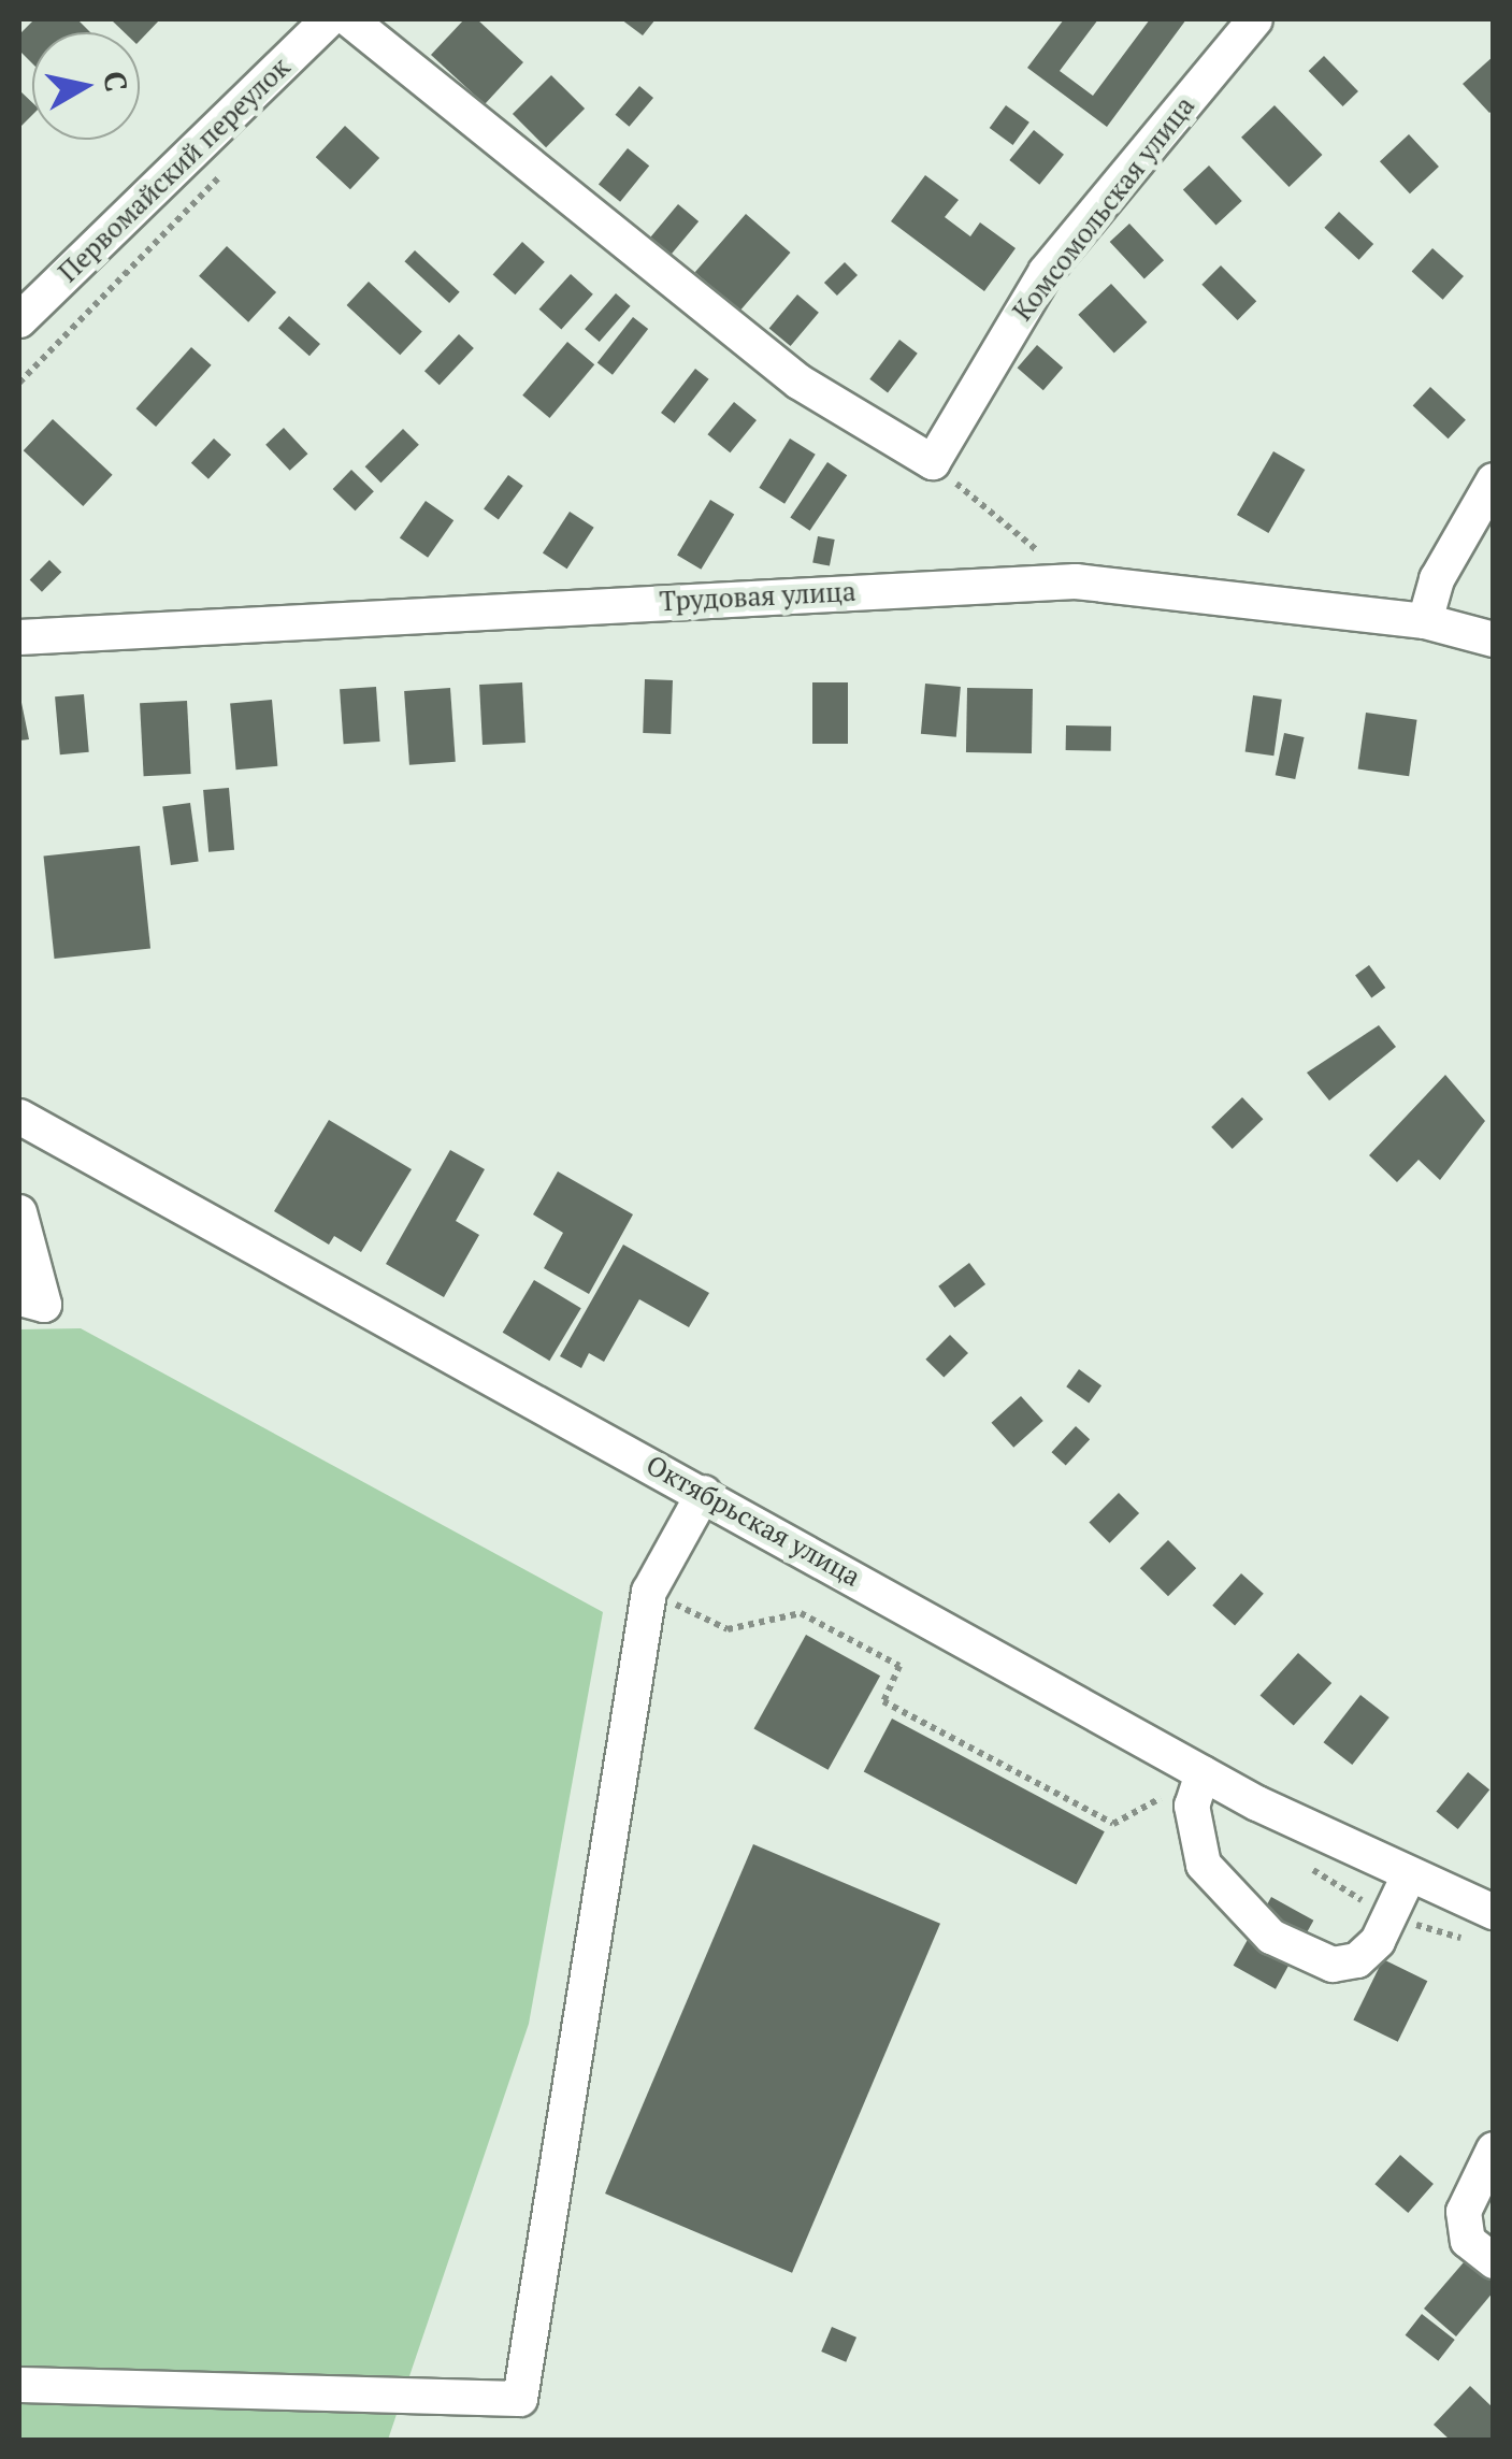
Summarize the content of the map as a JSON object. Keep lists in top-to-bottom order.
{
  "streets": {
    "street": [
      "Первомайский переулок",
      "Комсомольская улица",
      "Трудовая улица",
      "Октябрьская улица"
    ]
  },
  "north": "right"
}
